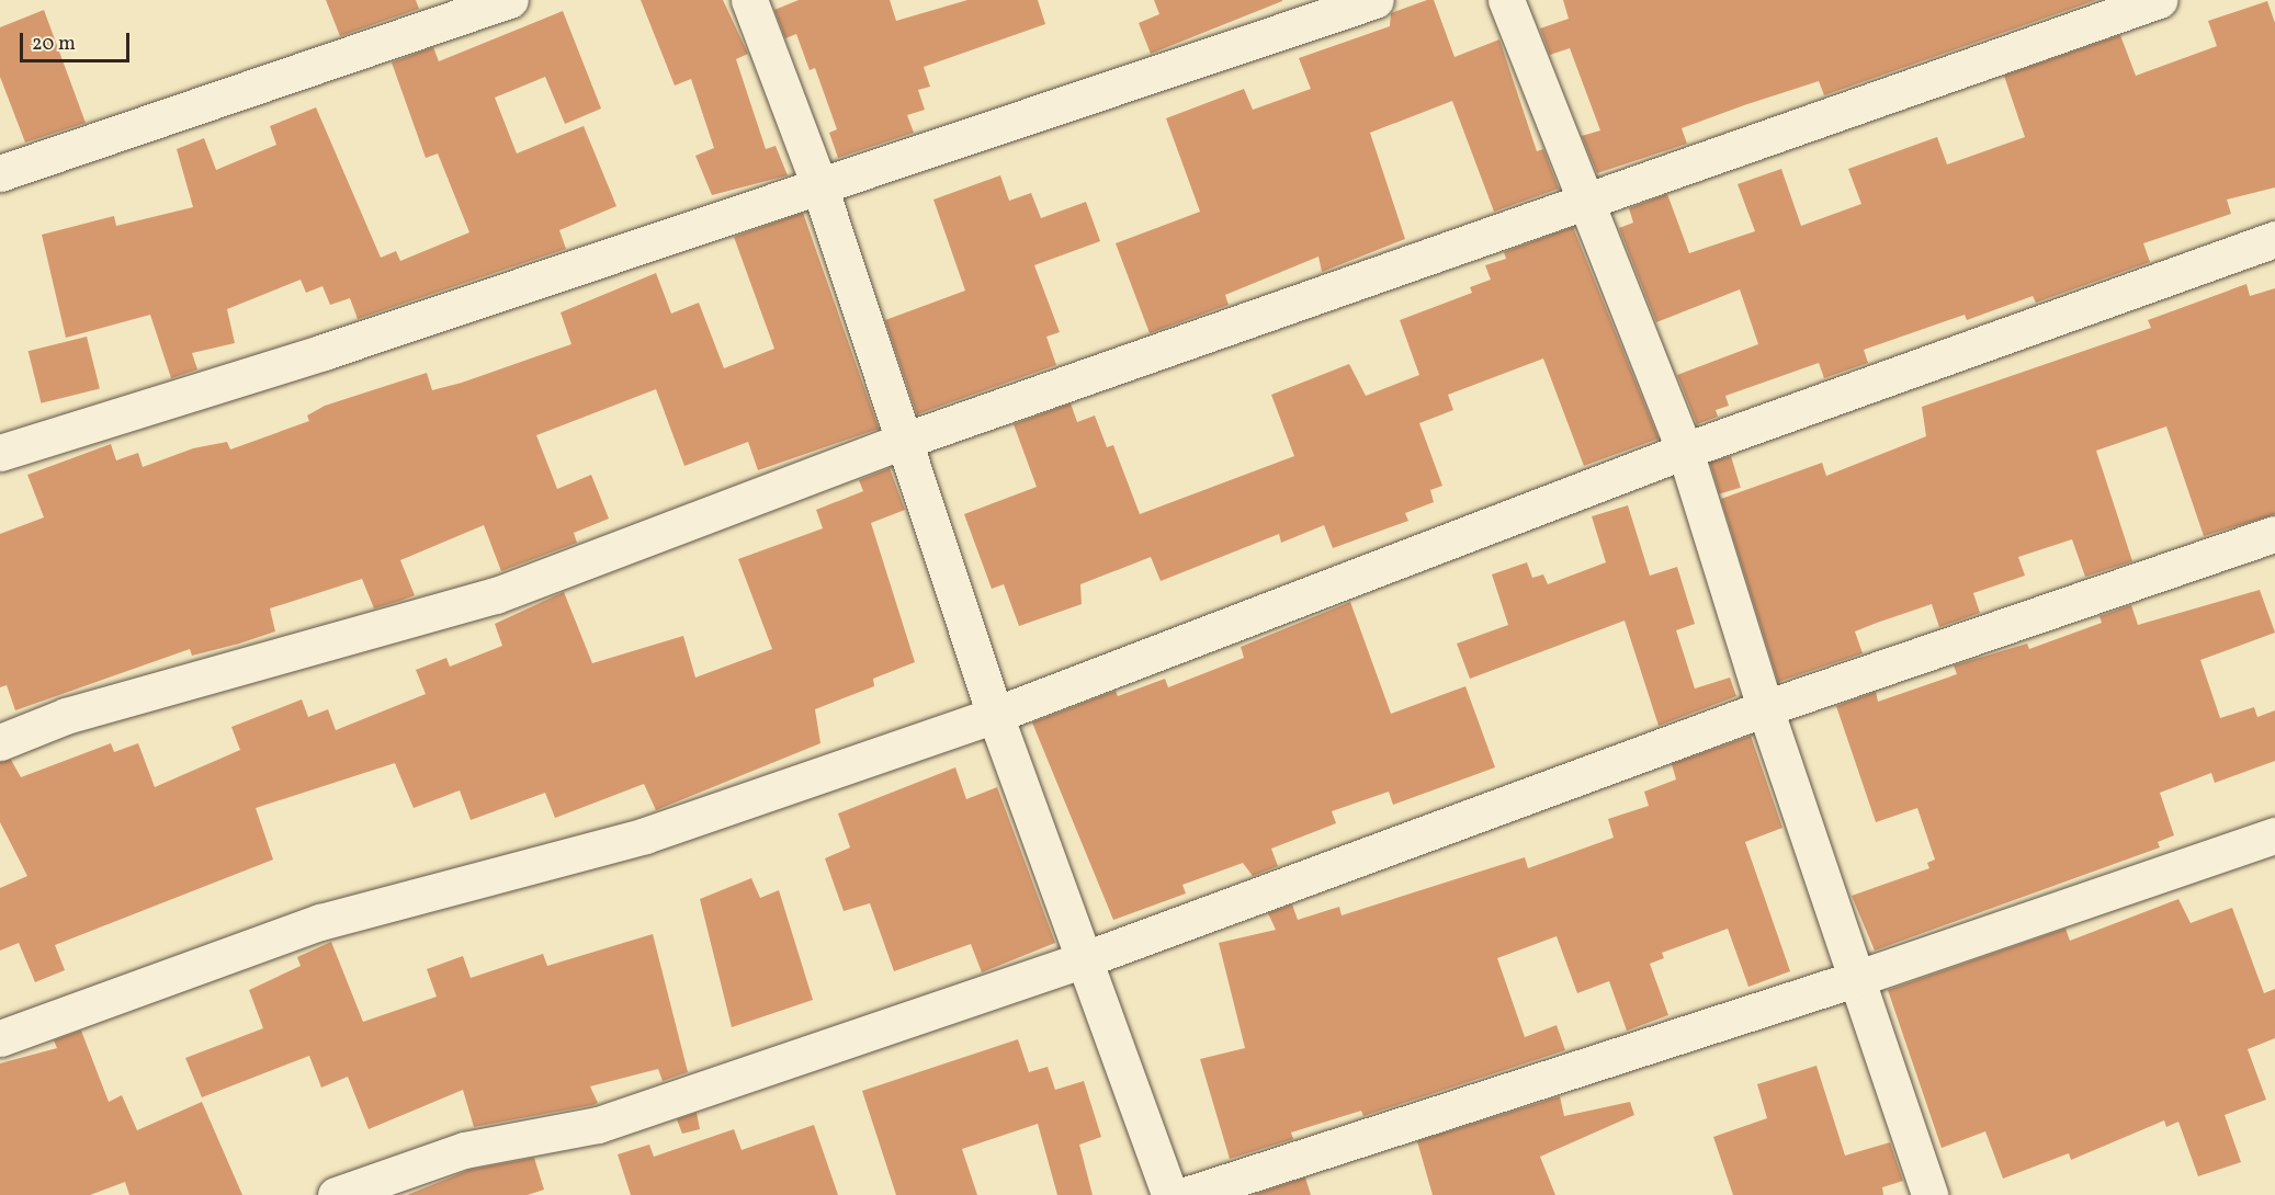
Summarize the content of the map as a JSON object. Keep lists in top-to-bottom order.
{
  "scale_bar": "20 m"
}
